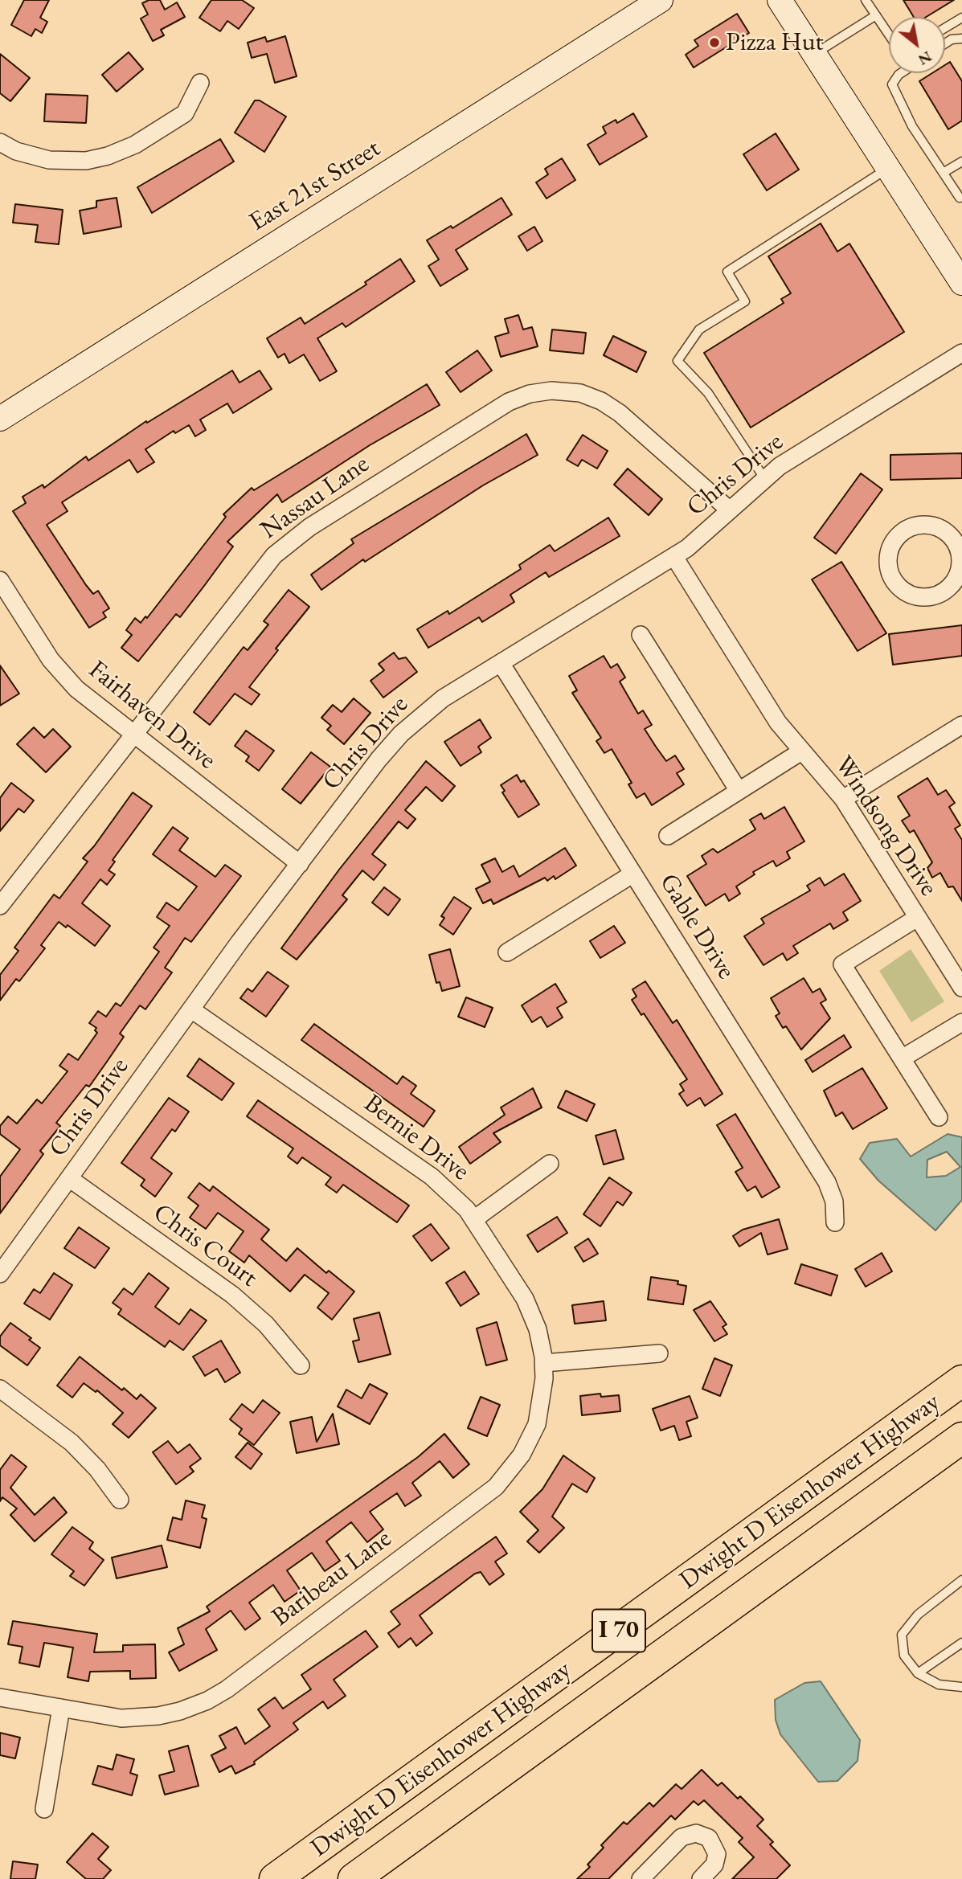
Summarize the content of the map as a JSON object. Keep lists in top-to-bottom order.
{
  "streets": {
    "highway": ["Dwight D Eisenhower Highway", "I 70"],
    "main road": ["East 21st Street"],
    "street": [
      "Chris Drive",
      "Nassau Lane",
      "Fairhaven Drive",
      "Windsong Drive",
      "Gable Drive",
      "Bernie Drive",
      "Chris Court",
      "Baribeau Lane"
    ]
  },
  "crossings": [
    ["Chris Drive", "Nassau Lane"],
    ["Chris Drive", "Fairhaven Drive"],
    ["Chris Drive", "Windsong Drive"],
    ["Chris Drive", "Gable Drive"],
    ["Chris Drive", "Bernie Drive"],
    ["Chris Drive", "Chris Court"],
    ["Nassau Lane", "Fairhaven Drive"],
    ["Bernie Drive", "Baribeau Lane"]
  ],
  "places": ["Pizza Hut"],
  "north": "bottom right"
}
